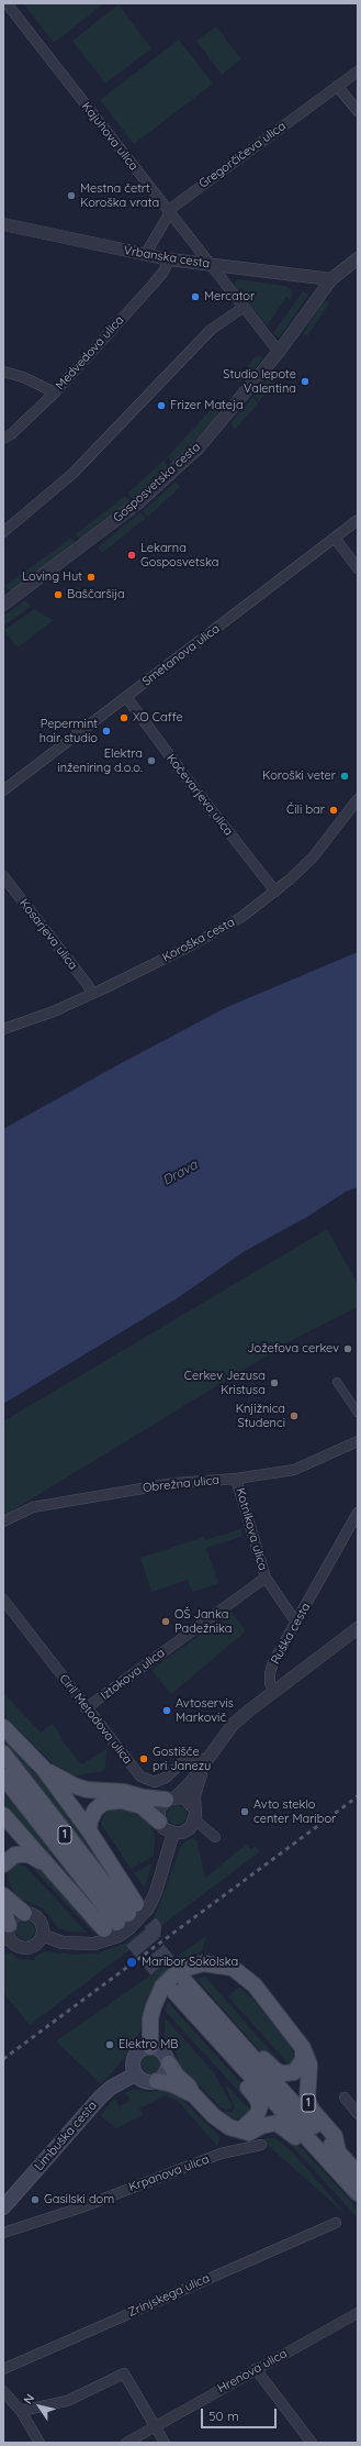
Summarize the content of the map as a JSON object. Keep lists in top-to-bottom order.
{
  "streets": {
    "main road": ["1", "Limbuška cesta"],
    "street": [
      "Kajuhova ulica",
      "Gregorčičeva ulica",
      "Vrbanska cesta",
      "Medvedova ulica",
      "Gosposvetska cesta",
      "Smetanova ulica",
      "Kočevarjeva ulica",
      "Kosarjeva ulica",
      "Koroška cesta",
      "Obrežna ulica",
      "Kotnikova ulica",
      "Ruška cesta",
      "Iztokova ulica",
      "Ciril Metodova ulica",
      "Krpanova ulica",
      "Zrinjskega ulica",
      "Hrenova ulica"
    ]
  },
  "crossings": [
    ["Kajuhova ulica", "Gregorčičeva ulica"],
    ["Kajuhova ulica", "Vrbanska cesta"],
    ["Kajuhova ulica", "Gosposvetska cesta"],
    ["Gregorčičeva ulica", "Vrbanska cesta"],
    ["Vrbanska cesta", "Medvedova ulica"],
    ["Vrbanska cesta", "Gosposvetska cesta"],
    ["Smetanova ulica", "Kočevarjeva ulica"],
    ["Kočevarjeva ulica", "Koroška cesta"],
    ["Kosarjeva ulica", "Koroška cesta"],
    ["Obrežna ulica", "Kotnikova ulica"],
    ["Kotnikova ulica", "Ruška cesta"],
    ["Kotnikova ulica", "Iztokova ulica"],
    ["Iztokova ulica", "Ciril Metodova ulica"],
    ["1", "Limbuška cesta"]
  ],
  "water": ["Drava"],
  "places": [
    "Mestna četrt Koroška vrata",
    "Mercator",
    "Studio lepote Valentina",
    "Frizer Mateja",
    "Lekarna Gosposvetska",
    "Loving Hut",
    "Baščaršija",
    "XO Caffe",
    "Pepermint hair studio",
    "Elektra inženiring d.o.o.",
    "Koroški veter",
    "Čili bar",
    "Jožefova cerkev",
    "Cerkev Jezusa Kristusa",
    "Knjižnica Studenci",
    "OŠ Janka Padežnika",
    "Avtoservis Markovič",
    "Gostišče pri Janezu",
    "Avto steklo center Maribor",
    "Maribor Sokolska",
    "Elektro MB",
    "Gasilski dom"
  ],
  "scale_bar": "50 m",
  "north": "top left"
}
